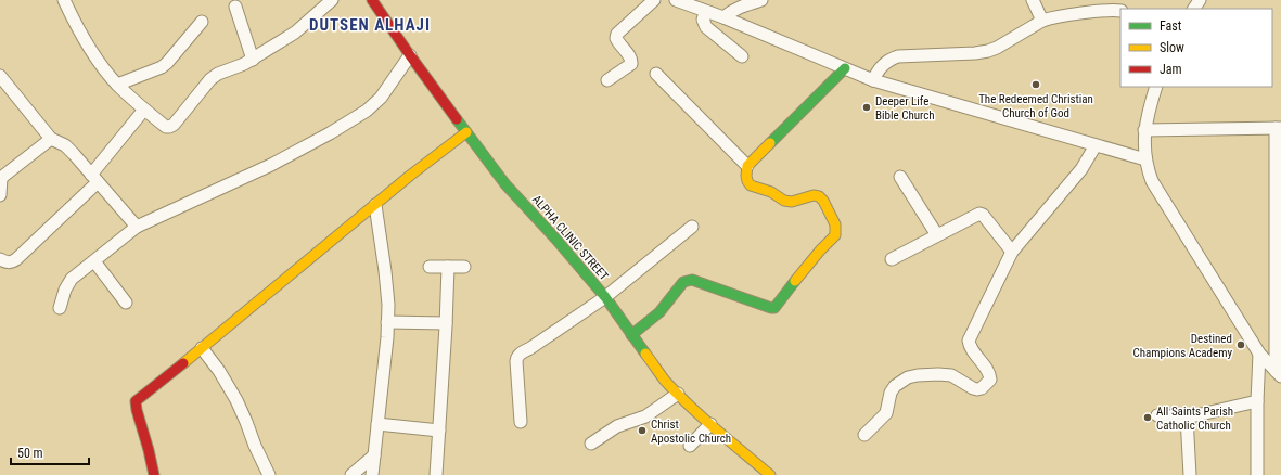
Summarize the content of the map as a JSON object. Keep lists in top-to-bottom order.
{
  "streets": {
    "street": ["ALPHA CLINIC STREET"]
  },
  "districts": ["DUTSEN ALHAJI"],
  "places": [
    "The Redeemed Christian Church of God",
    "Deeper Life Bible Church",
    "Destined Champions Academy",
    "All Saints Parish Catholic Church",
    "Christ Apostolic Church"
  ],
  "legend": ["Fast", "Slow", "Jam"],
  "scale_bar": "50 m"
}
